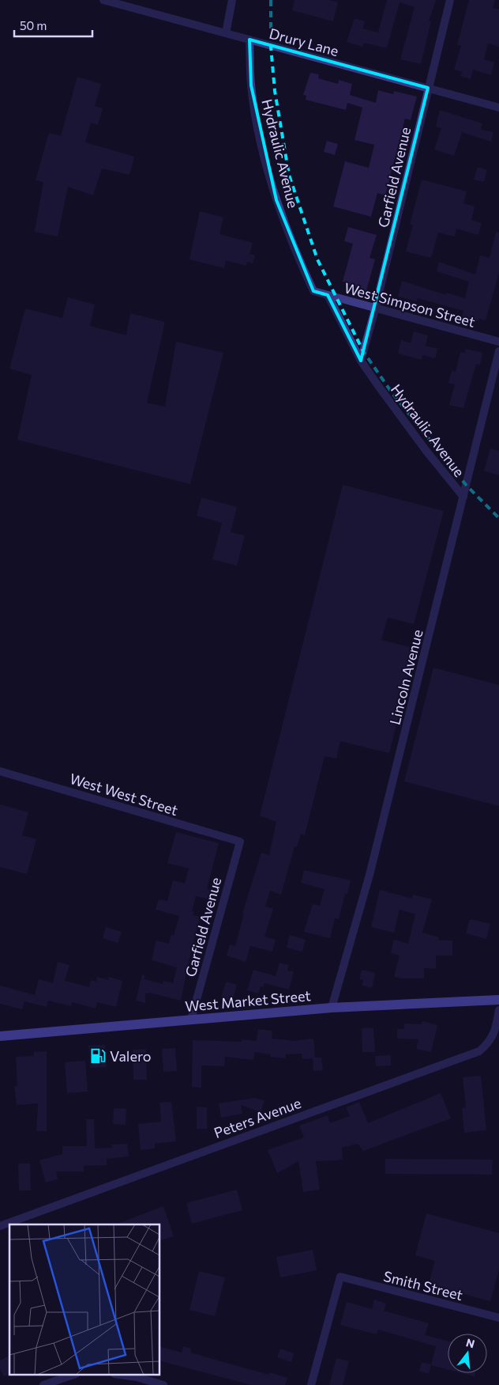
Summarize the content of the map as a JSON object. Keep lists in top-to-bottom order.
{
  "streets": {
    "main road": ["West Market Street"],
    "street": [
      "Drury Lane",
      "Hydraulic Avenue",
      "Garfield Avenue",
      "West Simpson Street",
      "Lincoln Avenue",
      "West West Street",
      "Peters Avenue",
      "Smith Street"
    ]
  },
  "crossings": [
    ["Drury Lane", "Hydraulic Avenue"],
    ["Drury Lane", "Garfield Avenue"],
    ["Hydraulic Avenue", "Garfield Avenue"],
    ["Hydraulic Avenue", "West Simpson Street"],
    ["Hydraulic Avenue", "Lincoln Avenue"],
    ["Garfield Avenue", "West Simpson Street"],
    ["Garfield Avenue", "West West Street"],
    ["Garfield Avenue", "West Market Street"],
    ["Lincoln Avenue", "West Market Street"]
  ],
  "places": {
    "fuel station": ["Valero"]
  },
  "scale_bar": "50 m",
  "north": "top"
}
